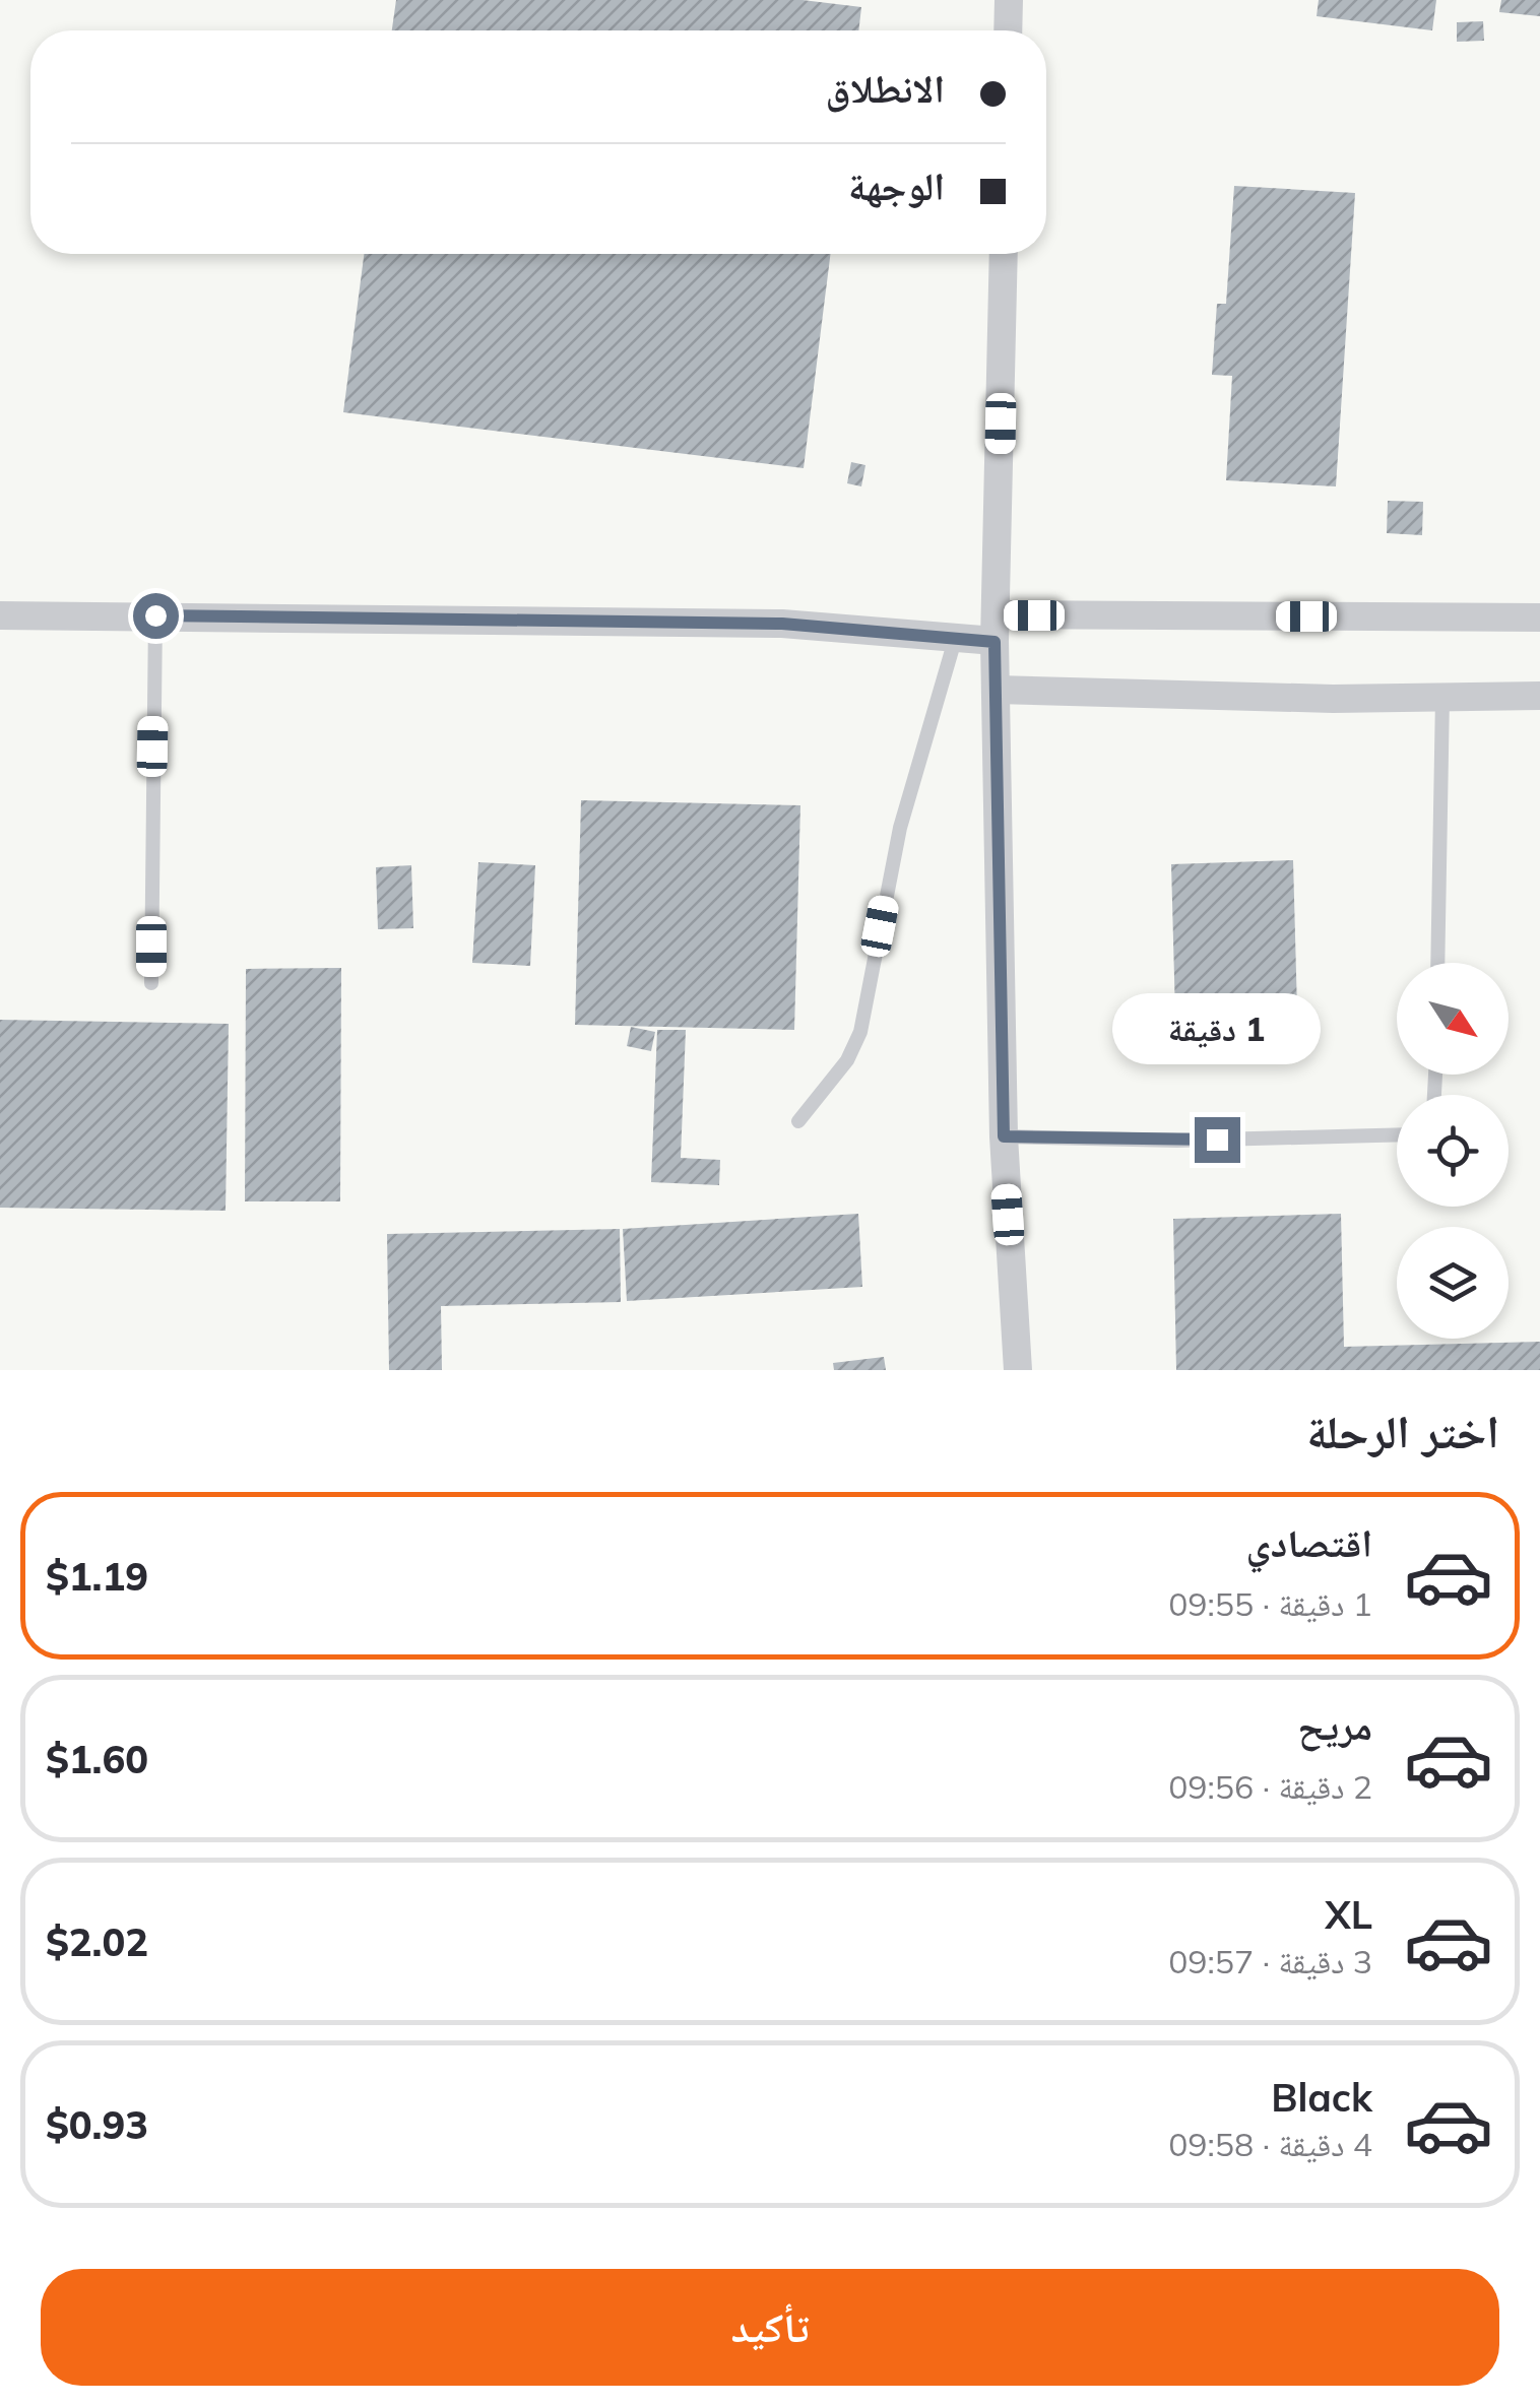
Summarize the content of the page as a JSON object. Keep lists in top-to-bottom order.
{
  "north": "bottom right",
  "page": {
    "banner": ["الانطلاق", "الوجهة"],
    "bubble": "1 دقيقة",
    "heading": "اختر الرحلة",
    "list": [
      {
        "name": "اقتصادي",
        "note": "1 دقيقة · 09:55",
        "value": "$1.19"
      },
      {
        "name": "مريح",
        "note": "2 دقيقة · 09:56",
        "value": "$1.60"
      },
      {
        "name": "XL",
        "note": "3 دقيقة · 09:57",
        "value": "$2.02"
      },
      {
        "name": "Black",
        "note": "4 دقيقة · 09:58",
        "value": "$0.93"
      }
    ],
    "buttons": "تأكيد"
  }
}
